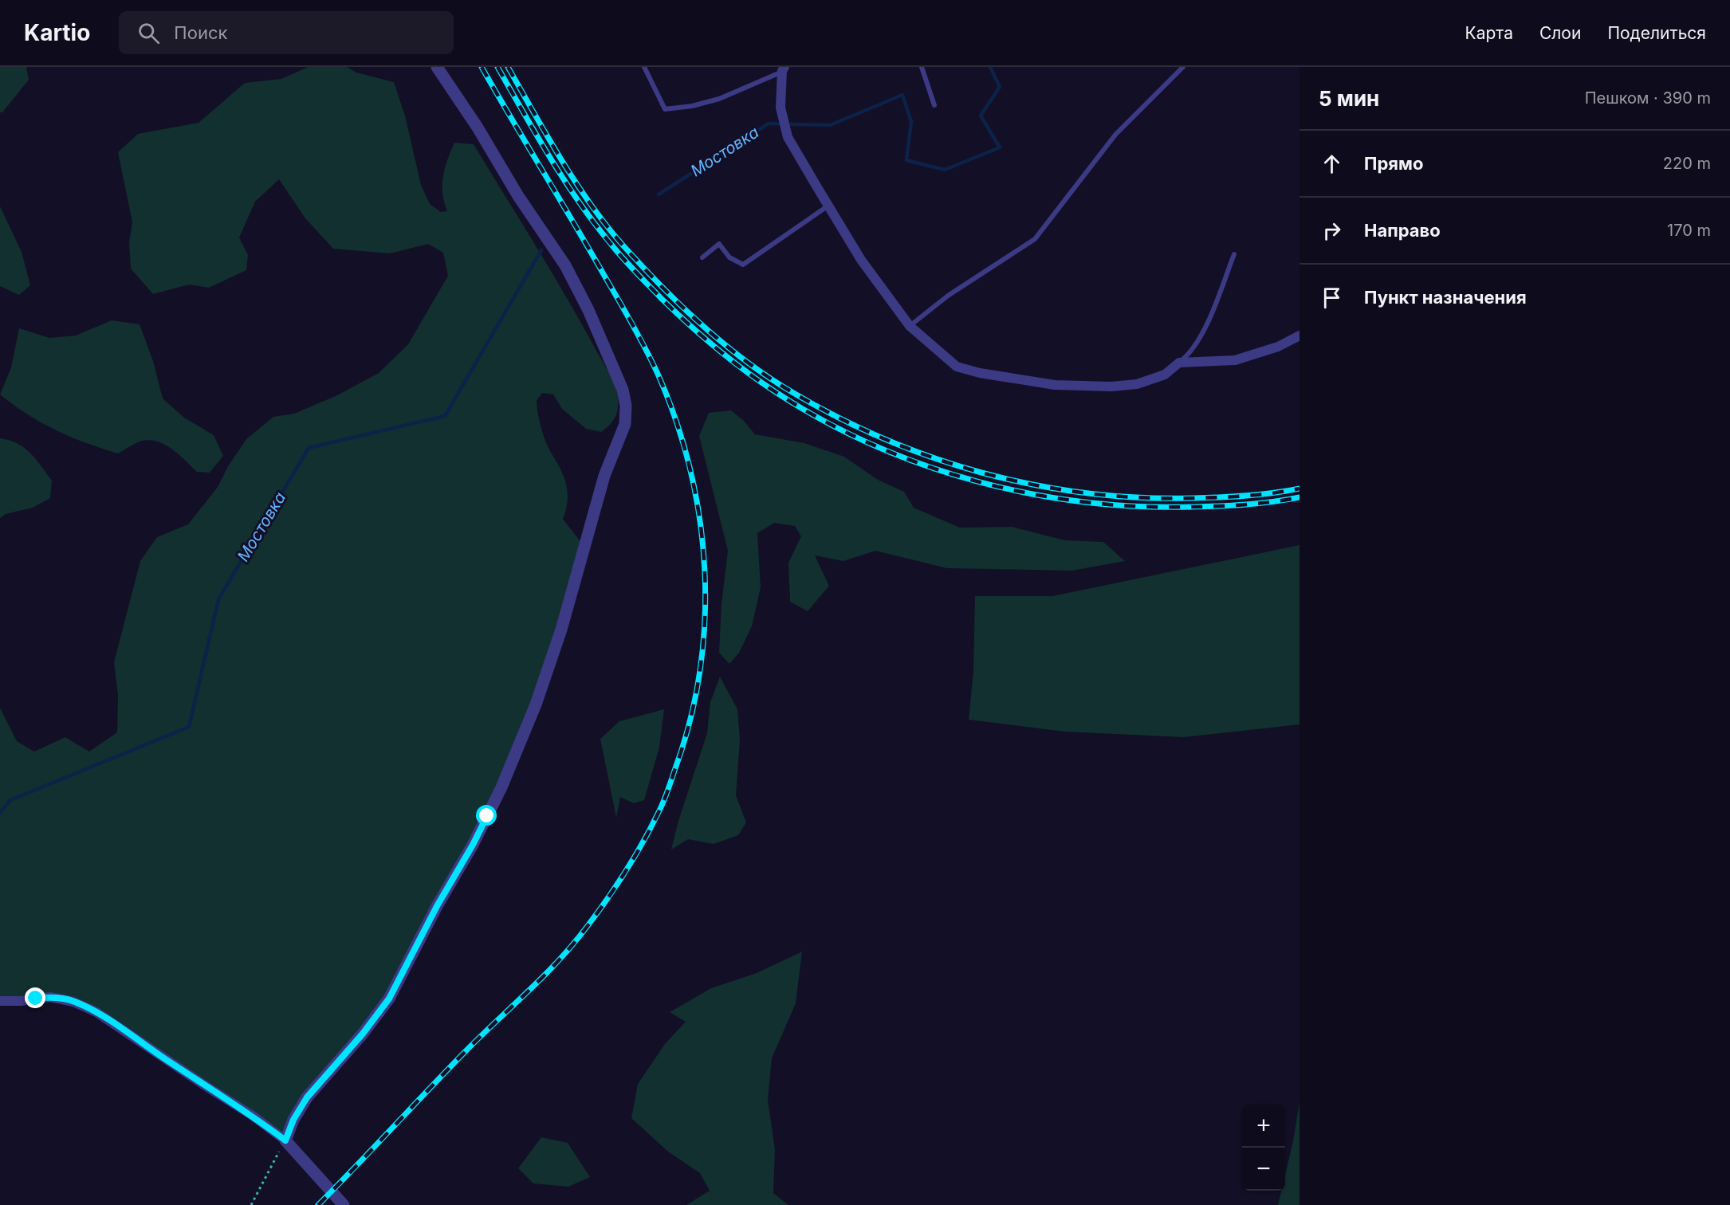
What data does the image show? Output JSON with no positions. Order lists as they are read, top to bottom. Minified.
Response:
{"water":["Мостовка"],"page":{"header":"Kartio","search":"Поиск","nav":["Карта","Слои","Поделиться"],"heading":["5 мин","Пешком · 390 m"],"list":[["Прямо","220 m"],["Направо","170 m"],"Пункт назначения"],"map_buttons":["+","−"]}}
